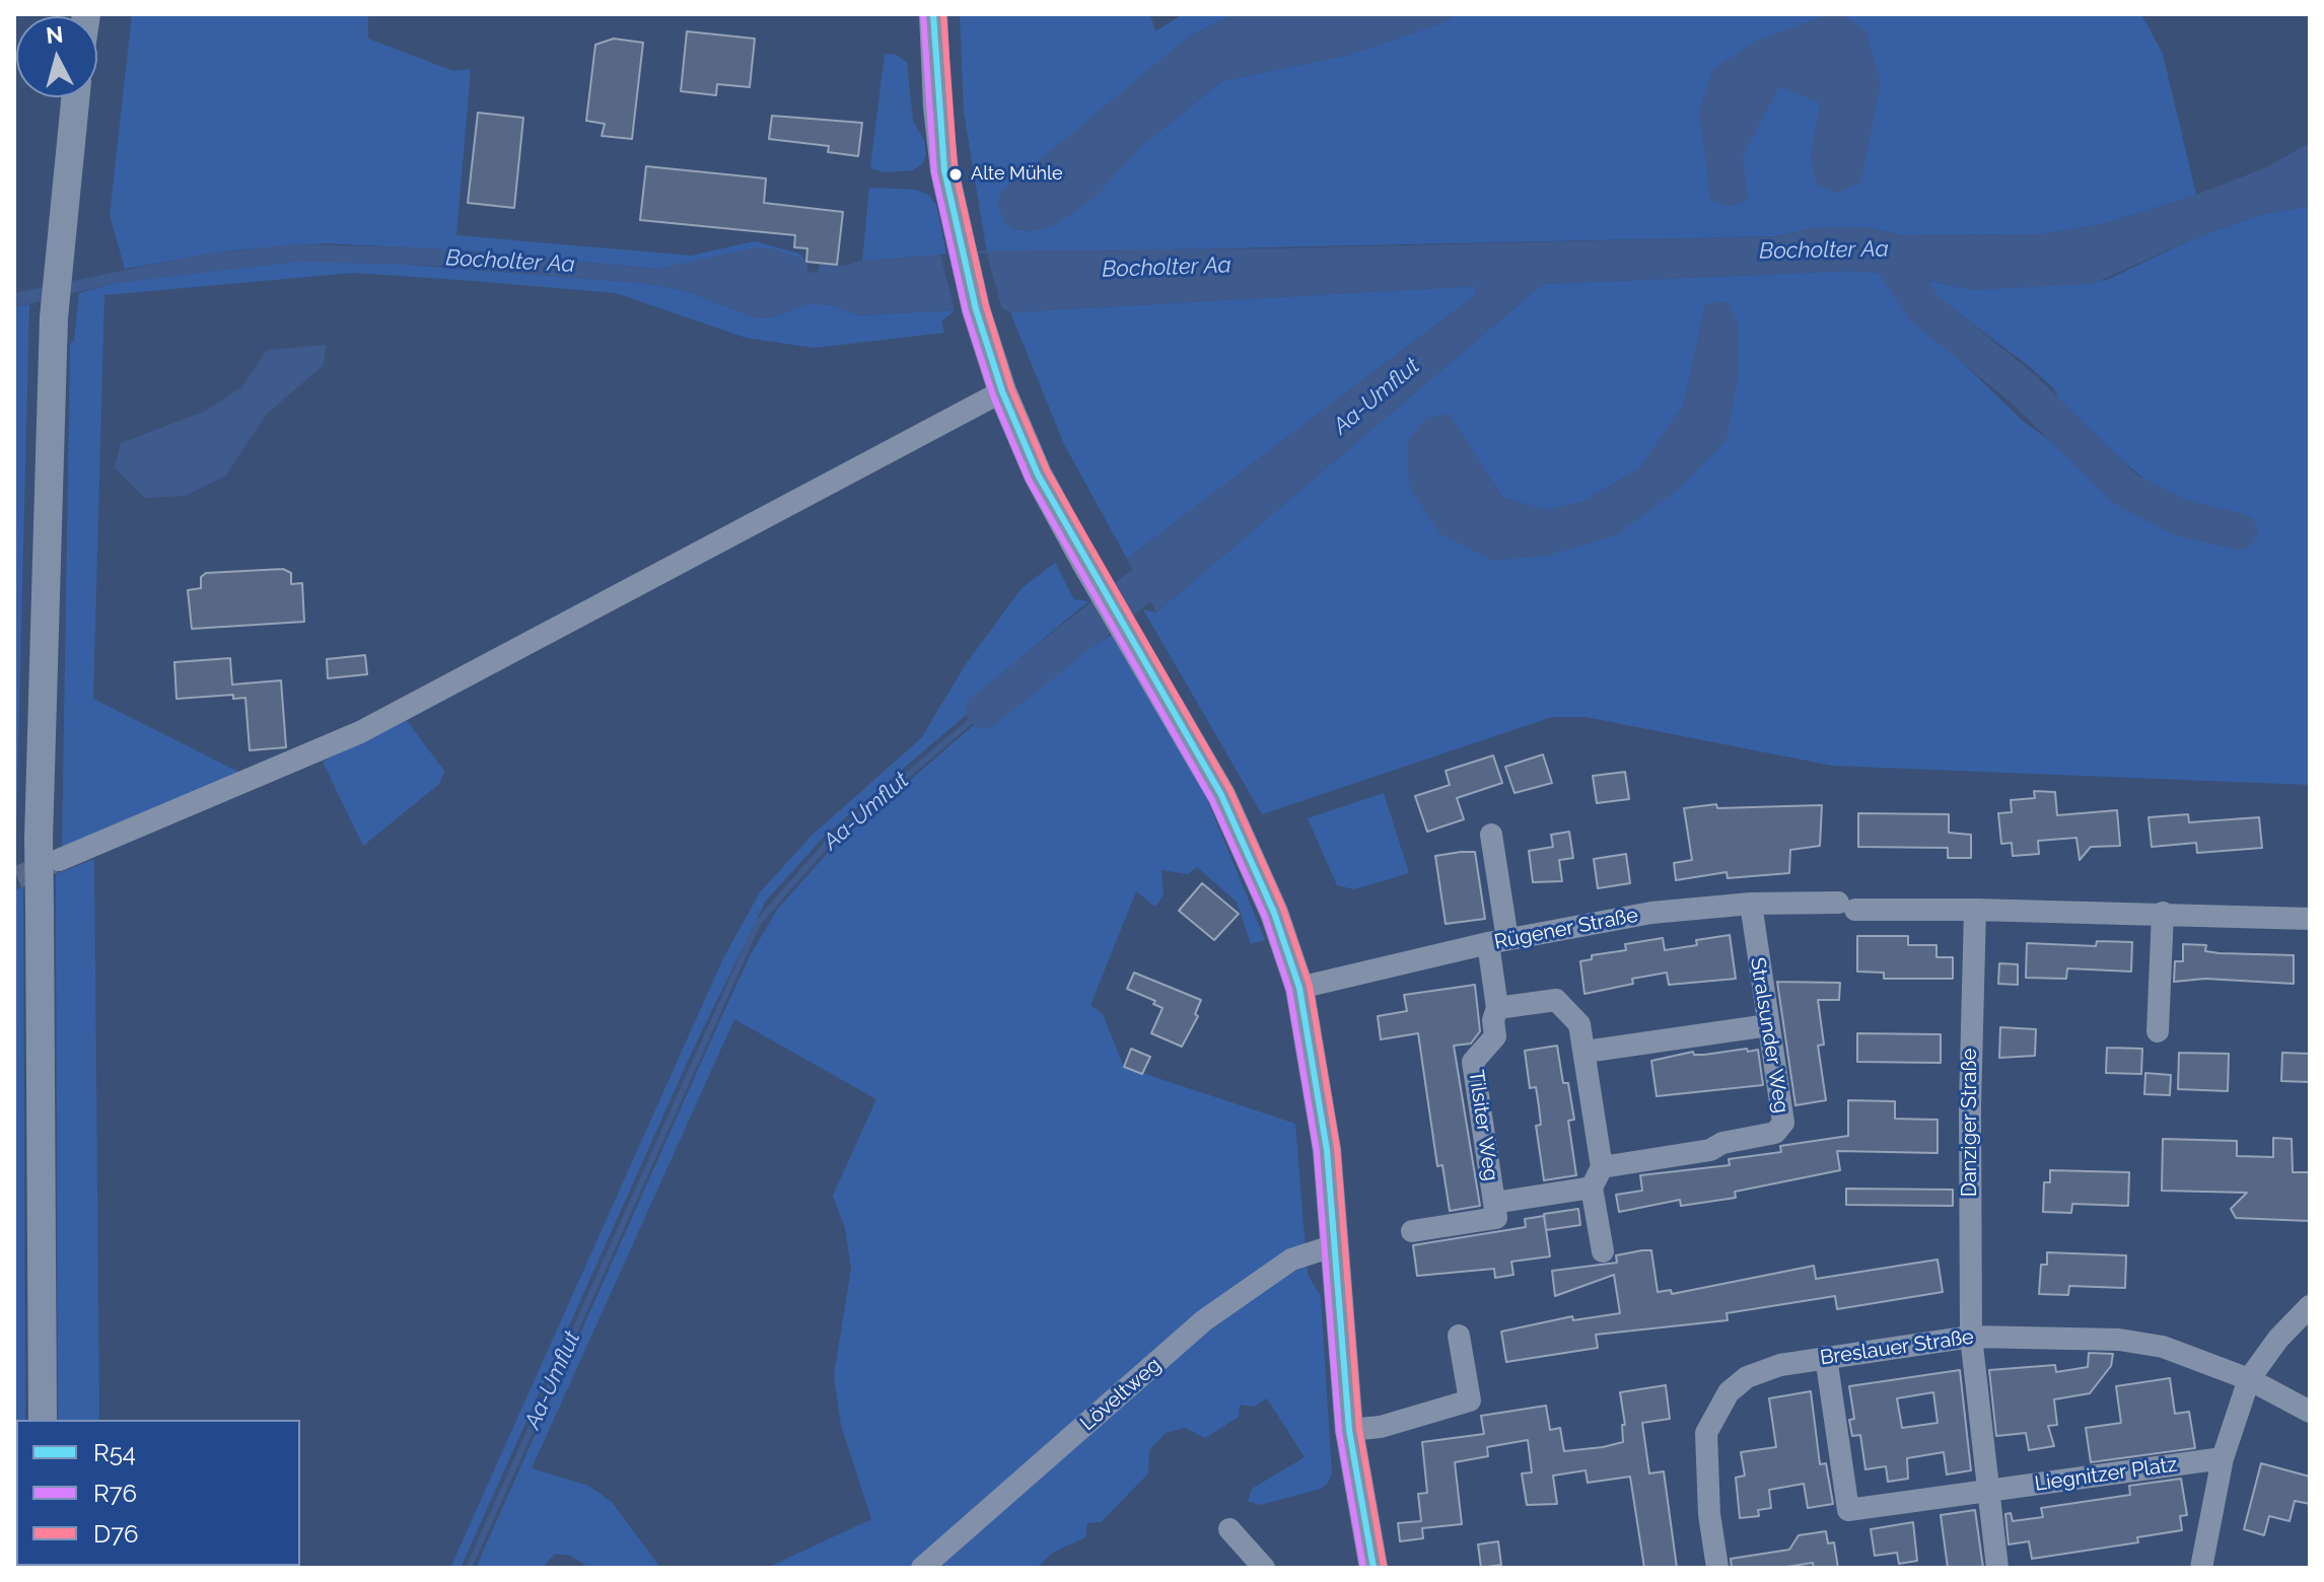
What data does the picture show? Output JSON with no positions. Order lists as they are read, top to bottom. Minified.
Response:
{"streets":{"street":["Rügener Straße","Stralsunder Weg","Danziger Straße","Tilsiter Weg","Breslauer Straße","Löveltweg","Liegnitzer Platz"]},"crossings":[["Rügener Straße","Stralsunder Weg"],["Rügener Straße","Danziger Straße"],["Stralsunder Weg","Tilsiter Weg"],["Danziger Straße","Breslauer Straße"],["Breslauer Straße","Liegnitzer Platz"]],"water":["Bocholter Aa","Aa-Umflut"],"places":["Alte Mühle"],"lines":["transit line R54","transit line R76","transit line D76"],"legend":["R54","R76","D76"],"north":"top"}
